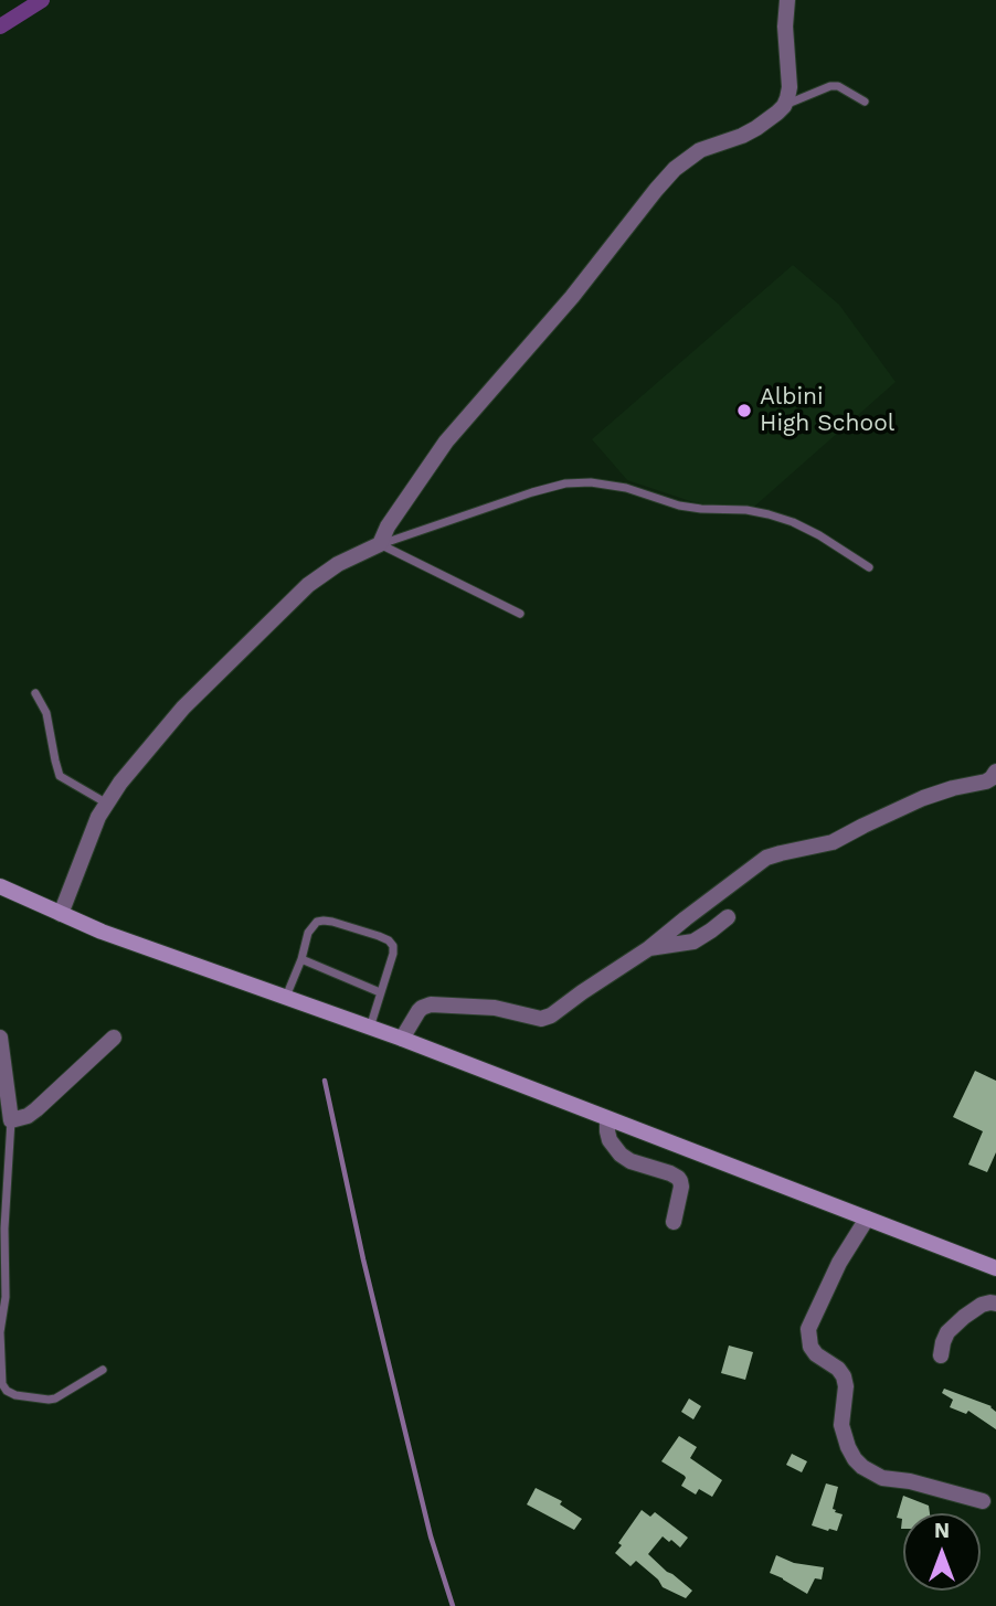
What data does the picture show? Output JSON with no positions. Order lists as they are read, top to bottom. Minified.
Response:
{"places":["Albini High School"],"north":"top"}
